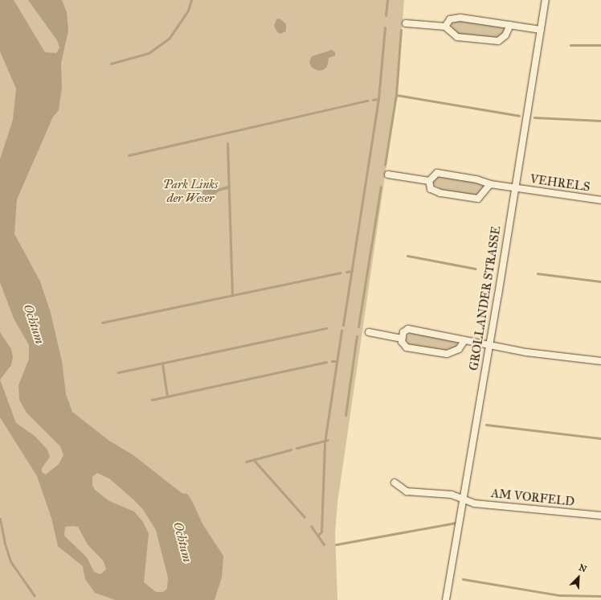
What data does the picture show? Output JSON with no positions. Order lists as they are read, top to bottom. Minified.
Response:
{"streets":{"street":["VEHRELS","GROLLANDER STRASSE","AM VORFELD"]},"crossings":[["VEHRELS","GROLLANDER STRASSE"],["GROLLANDER STRASSE","AM VORFELD"]],"water":["Ochtum"],"parks":["Park Links der Weser"],"north":"top right"}
